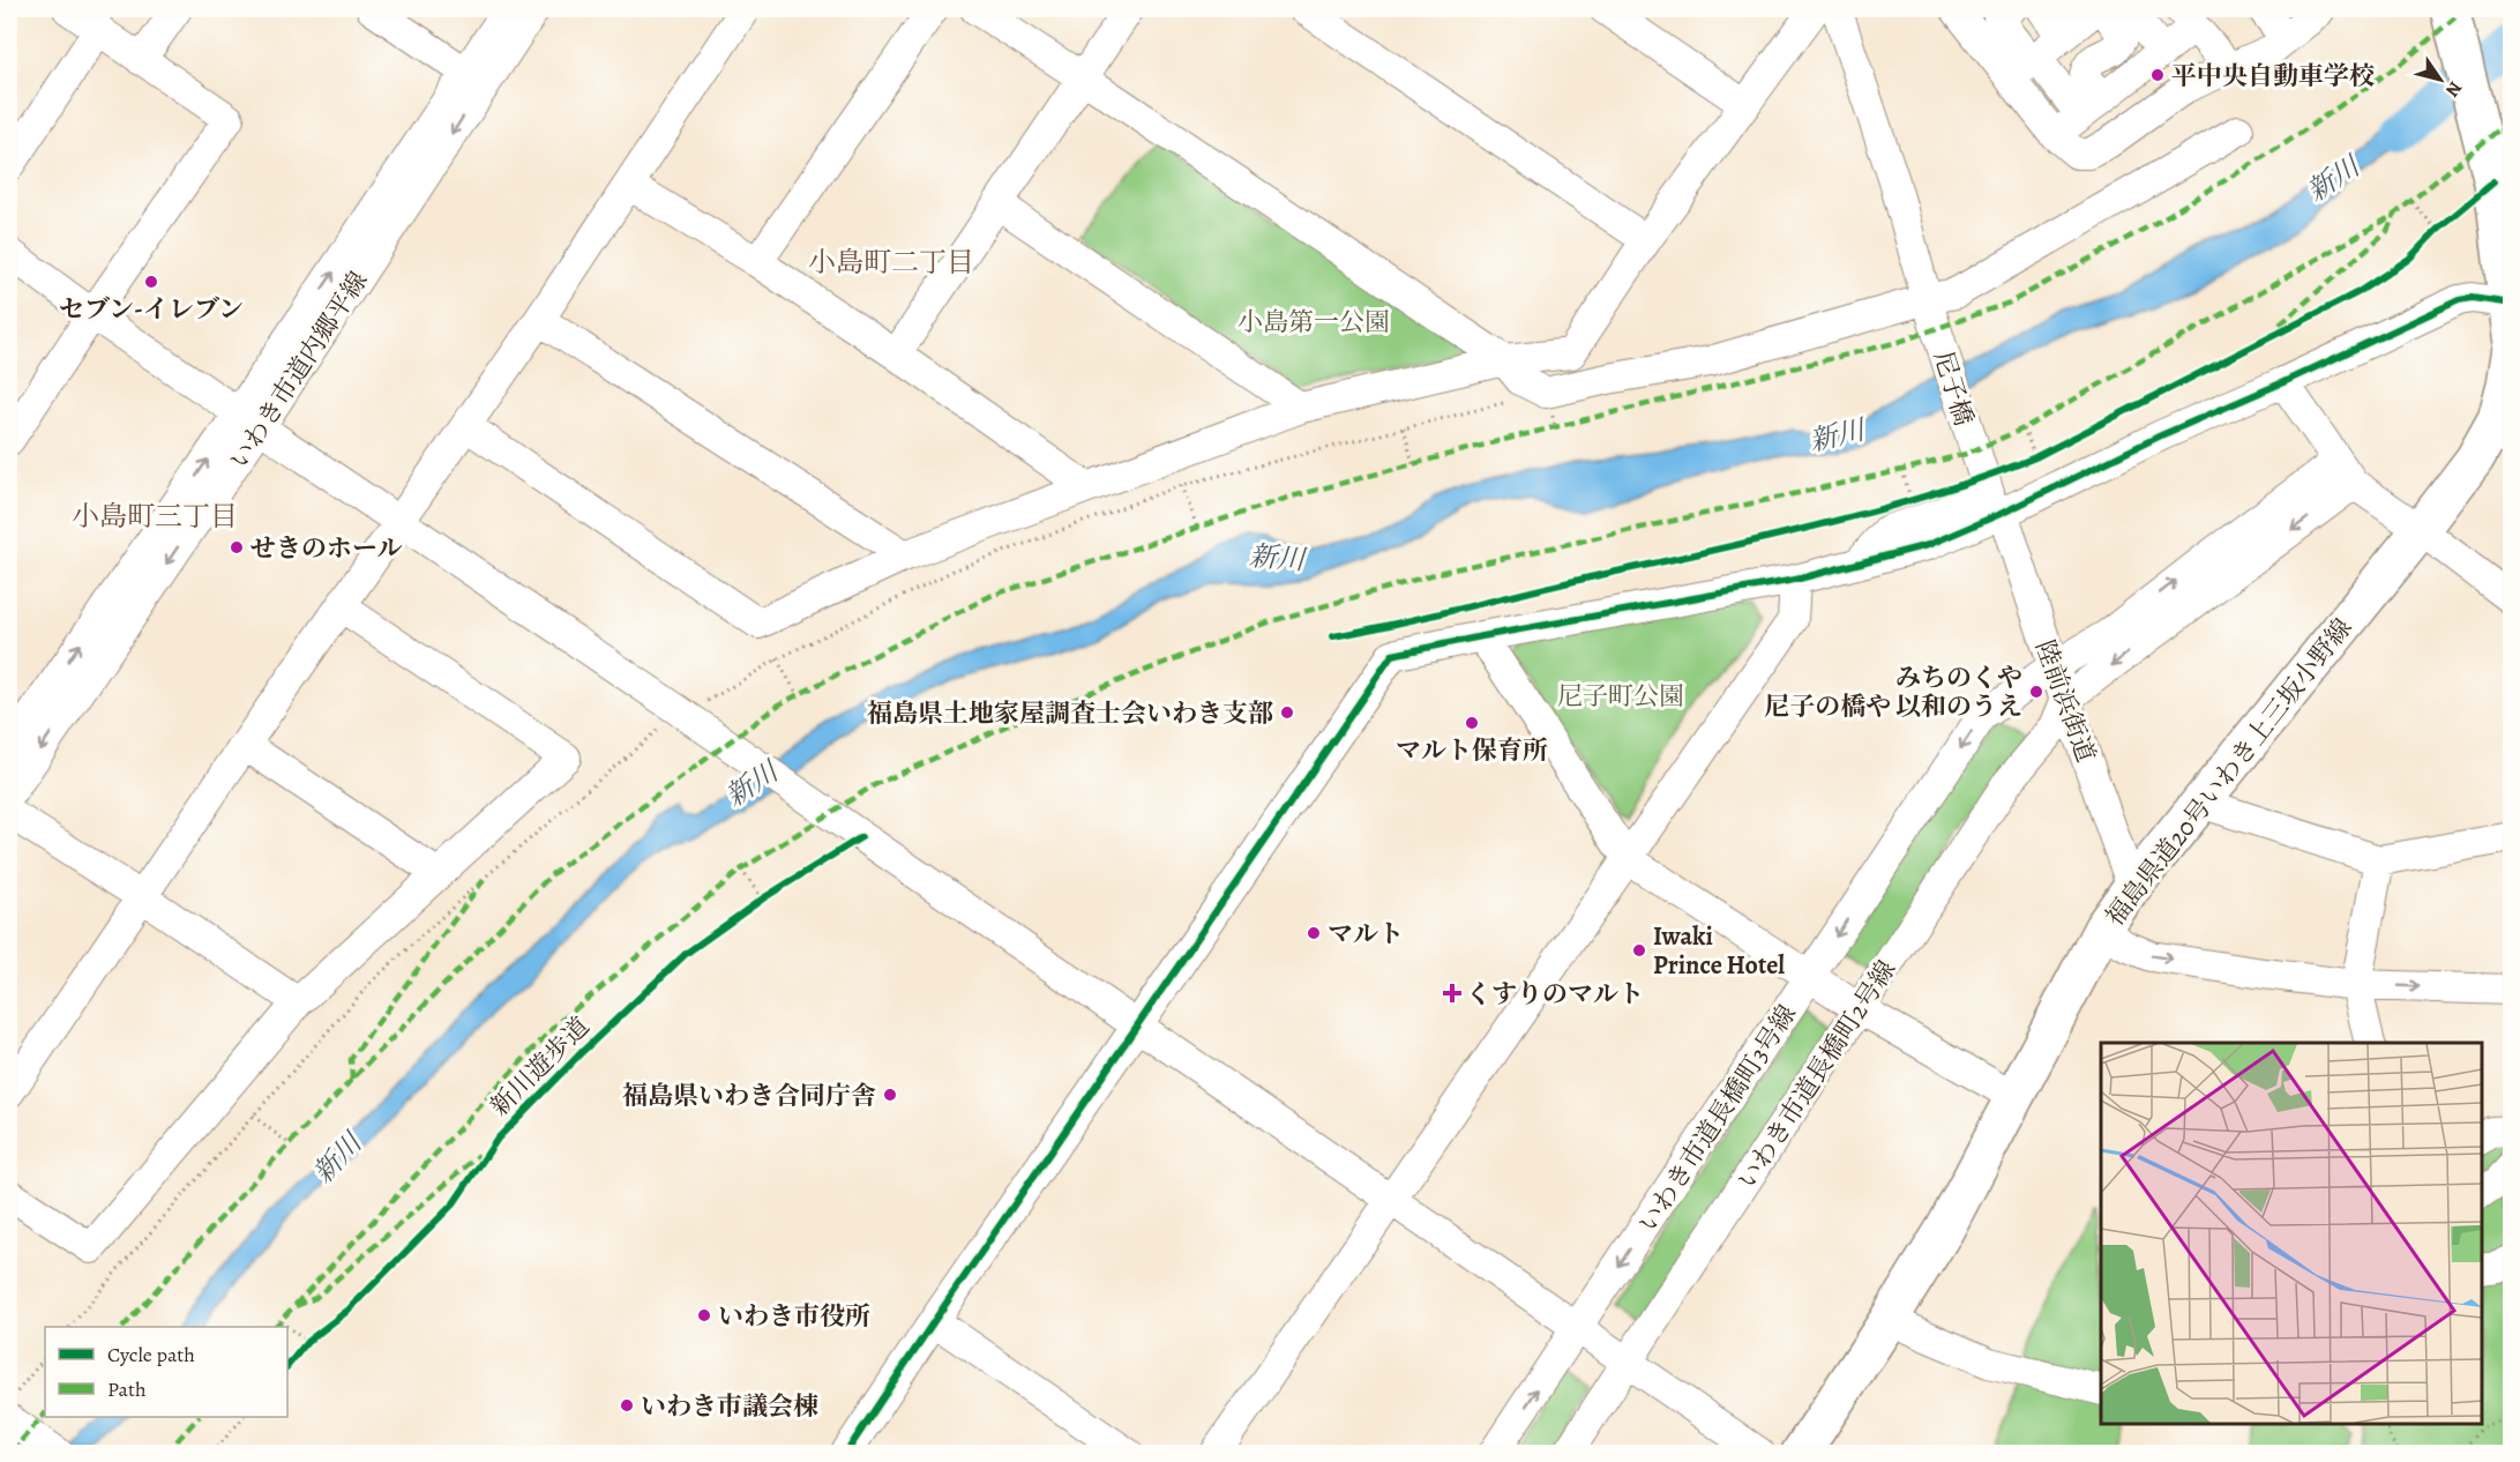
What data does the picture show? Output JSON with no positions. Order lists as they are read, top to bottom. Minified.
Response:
{"streets":{"main road":["福島県道20号いわき上三坂小野線"],"street":["いわき市道内郷平線","尼子橋","陸前浜街道","いわき市道長橋町2号線","いわき市道長橋町3号線"],"cycle path":["新川遊歩道"]},"crossings":[["陸前浜街道","福島県道20号いわき上三坂小野線"],["陸前浜街道","いわき市道長橋町2号線"],["陸前浜街道","いわき市道長橋町3号線"]],"districts":["小島町二丁目","小島町三丁目"],"water":["新川"],"parks":["小島第一公園","尼子町公園"],"places":{"other":["平中央自動車学校","セブン-イレブン","せきのホール","みちのくや 尼子の橋や 以和のうえ","福島県土地家屋調査士会いわき支部","マルト保育所","マルト","Iwaki Prince Hotel","福島県いわき合同庁舎","いわき市役所","いわき市議会棟"],"health":["くすりのマルト"]},"legend":["Cycle path","Path"],"north":"bottom right"}
